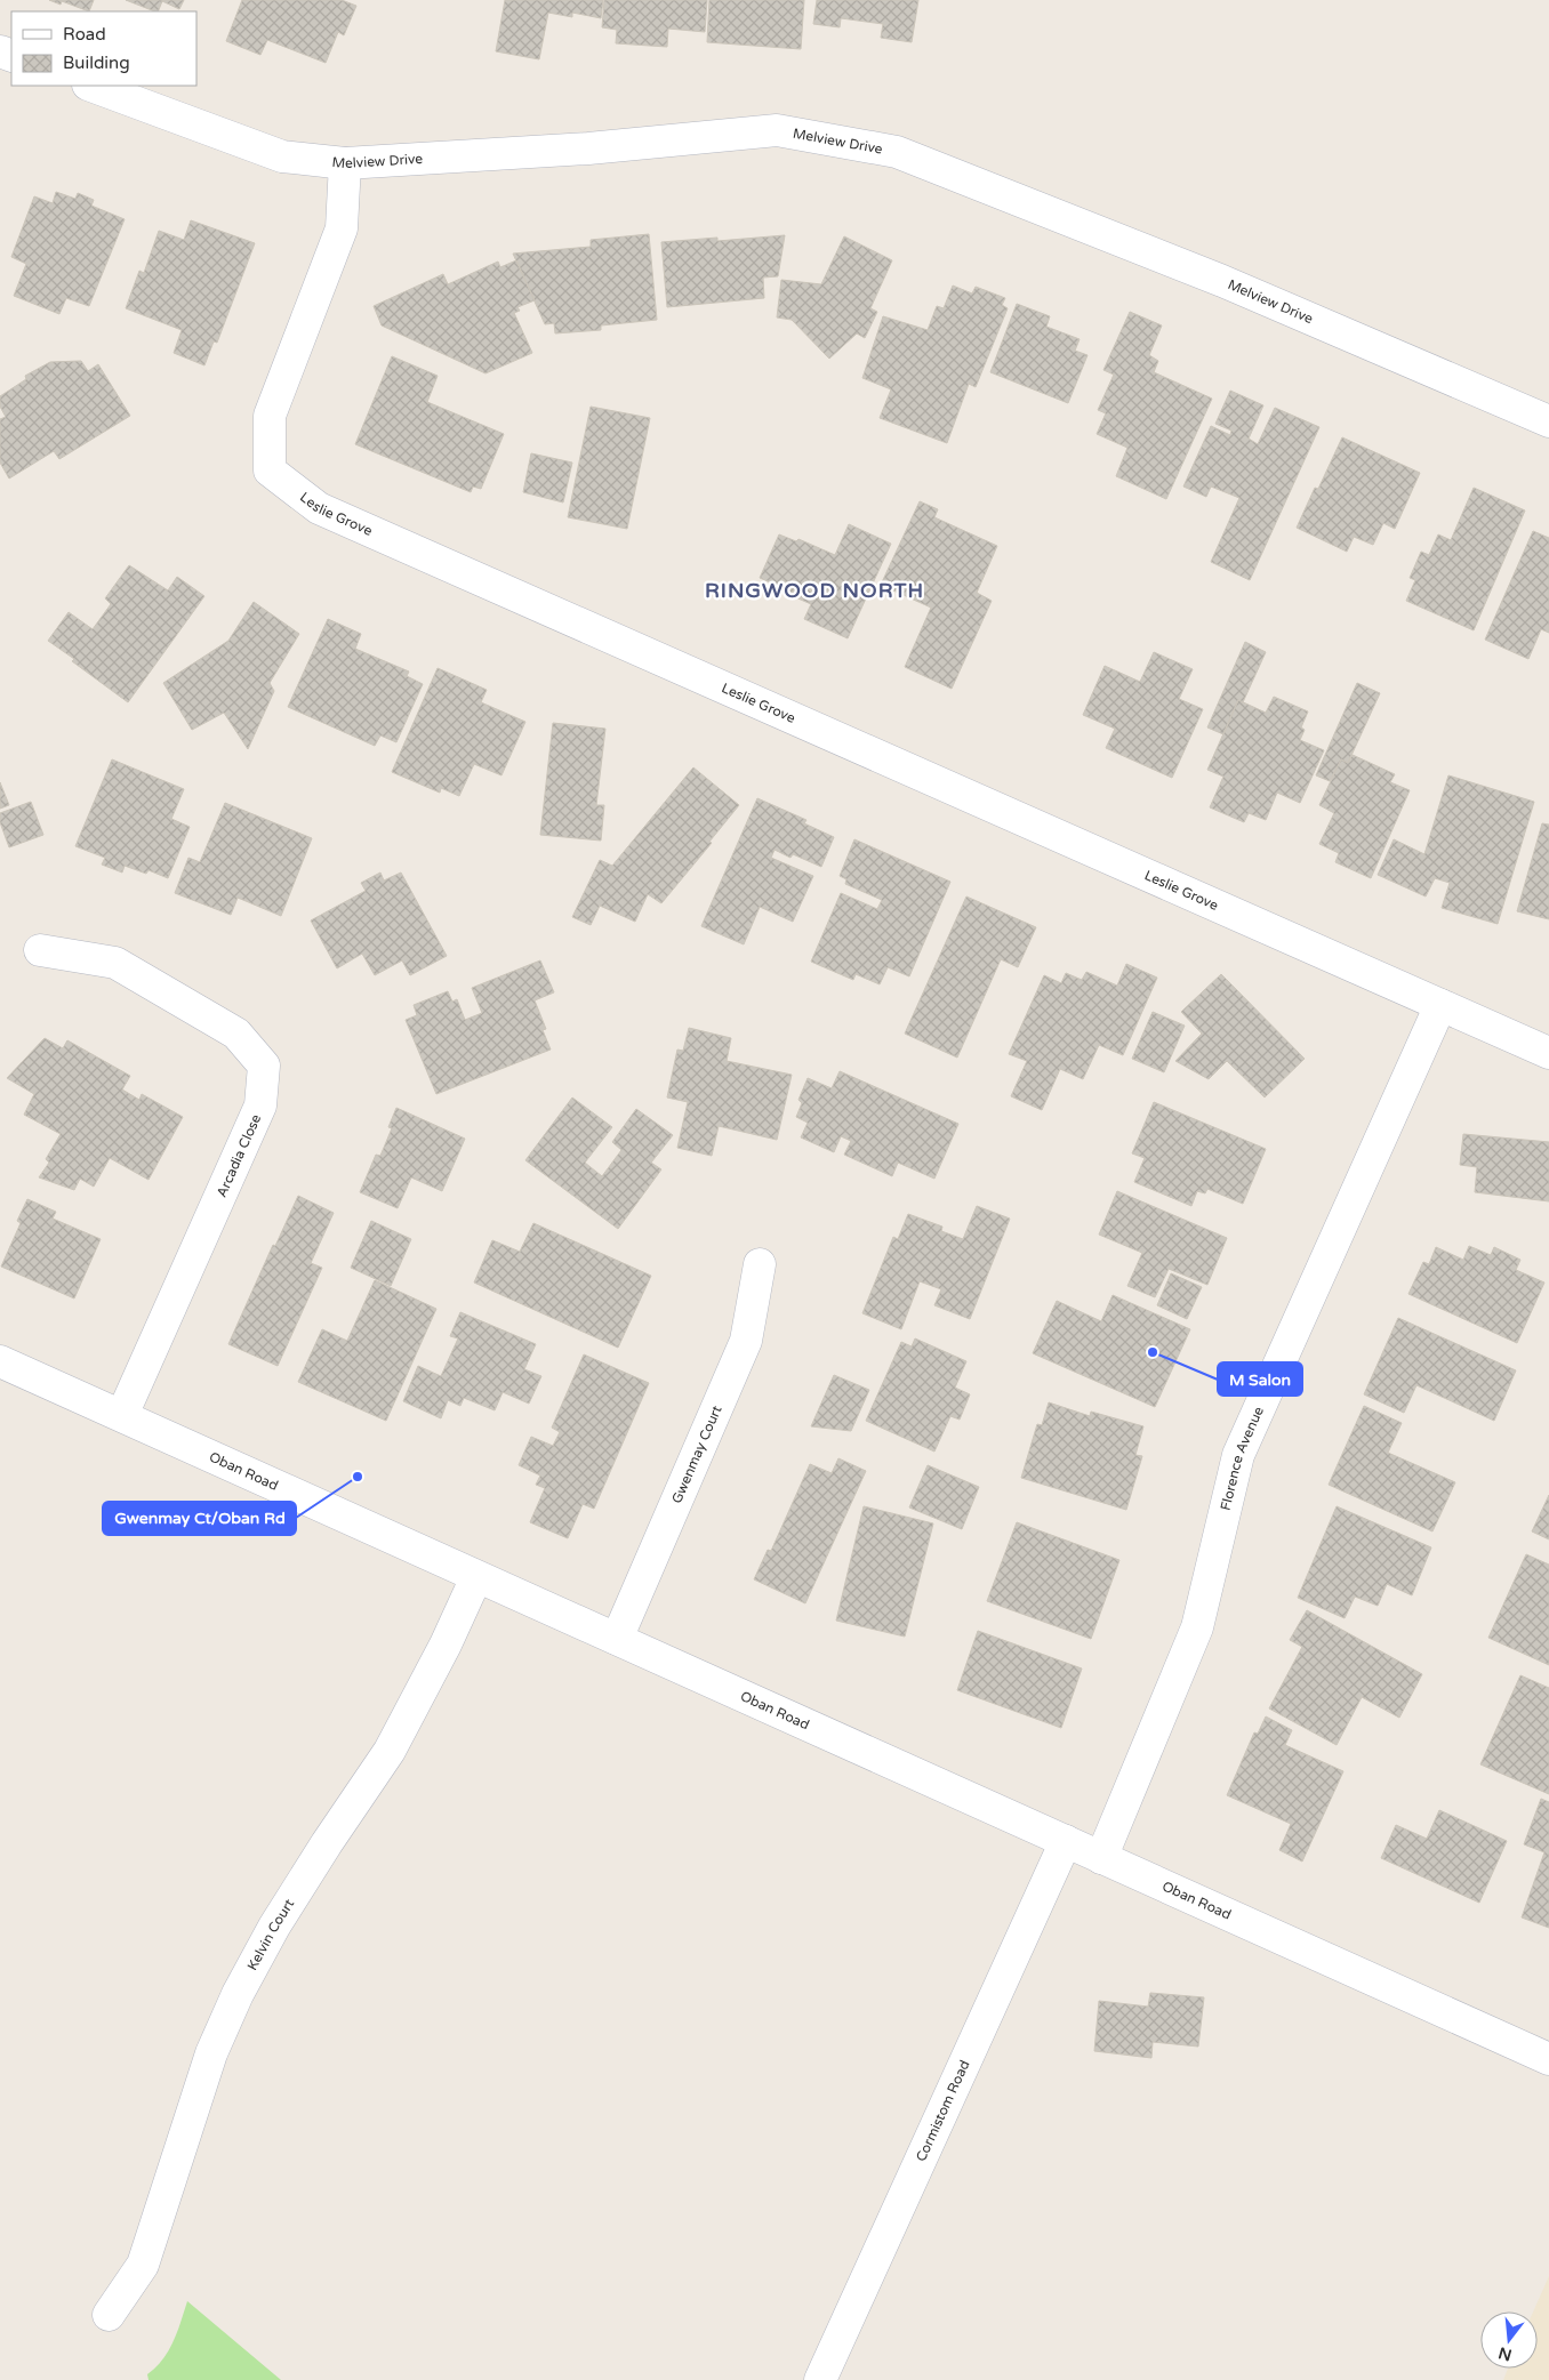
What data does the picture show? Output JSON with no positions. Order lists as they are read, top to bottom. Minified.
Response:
{"streets":{"street":["Melview Drive","Leslie Grove","Arcadia Close","Gwenmay Court","Florence Avenue","Oban Road","Kelvin Court","Cormistom Road"]},"crossings":[["Melview Drive","Leslie Grove"],["Leslie Grove","Florence Avenue"],["Arcadia Close","Oban Road"],["Gwenmay Court","Oban Road"],["Florence Avenue","Oban Road"],["Oban Road","Kelvin Court"],["Oban Road","Cormistom Road"]],"districts":["RINGWOOD NORTH"],"places":["M Salon","Gwenmay Ct/Oban Rd"],"legend":["Road","Building"],"north":"bottom"}
